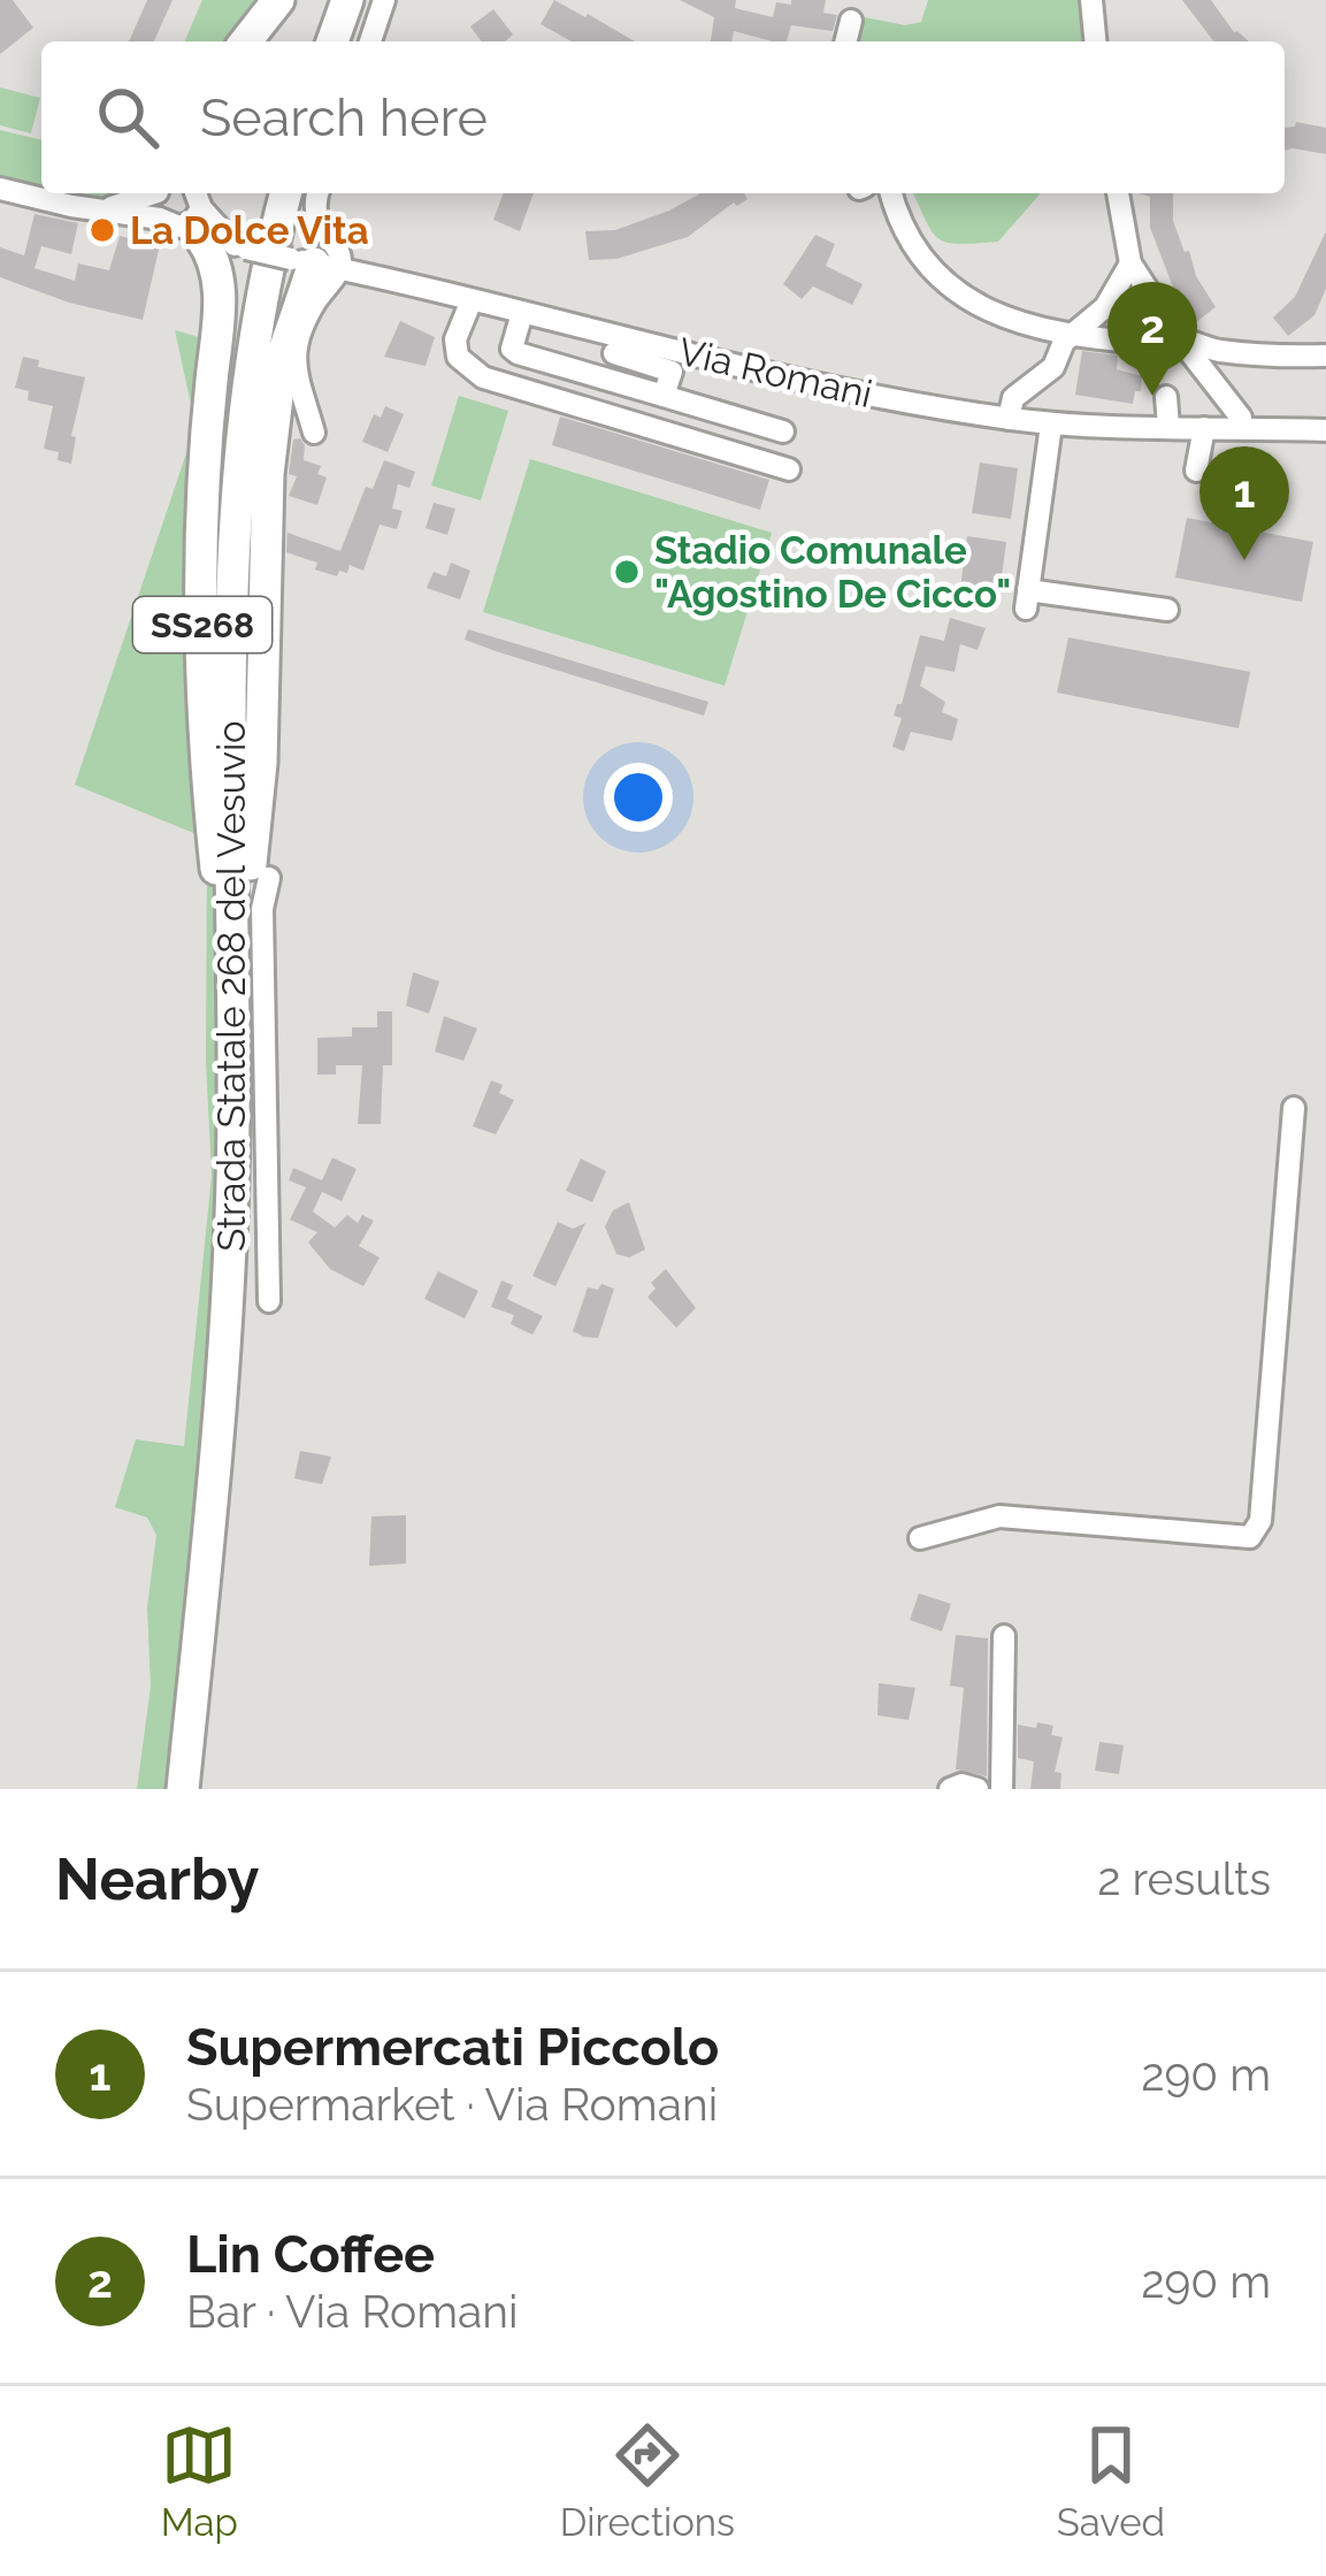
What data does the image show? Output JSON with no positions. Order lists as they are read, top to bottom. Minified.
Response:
{"streets":{"highway":["SS268","Strada Statale 268 del Vesuvio"],"street":["Via Romani"]},"crossings":[["Via Romani","SS268"],["SS268","Strada Statale 268 del Vesuvio"]],"places":["La Dolce Vita","Stadio Comunale \"Agostino De Cicco\""],"page":{"search":"Search here","pins":["2","1"],"heading":["Nearby","2 results"],"list":[{"mark":"1","name":"Supermercati Piccolo","note":"Supermarket · Via Romani","value":"290 m"},{"mark":"2","name":"Lin Coffee","note":"Bar · Via Romani","value":"290 m"}],"nav":["Map","Directions","Saved"]}}
